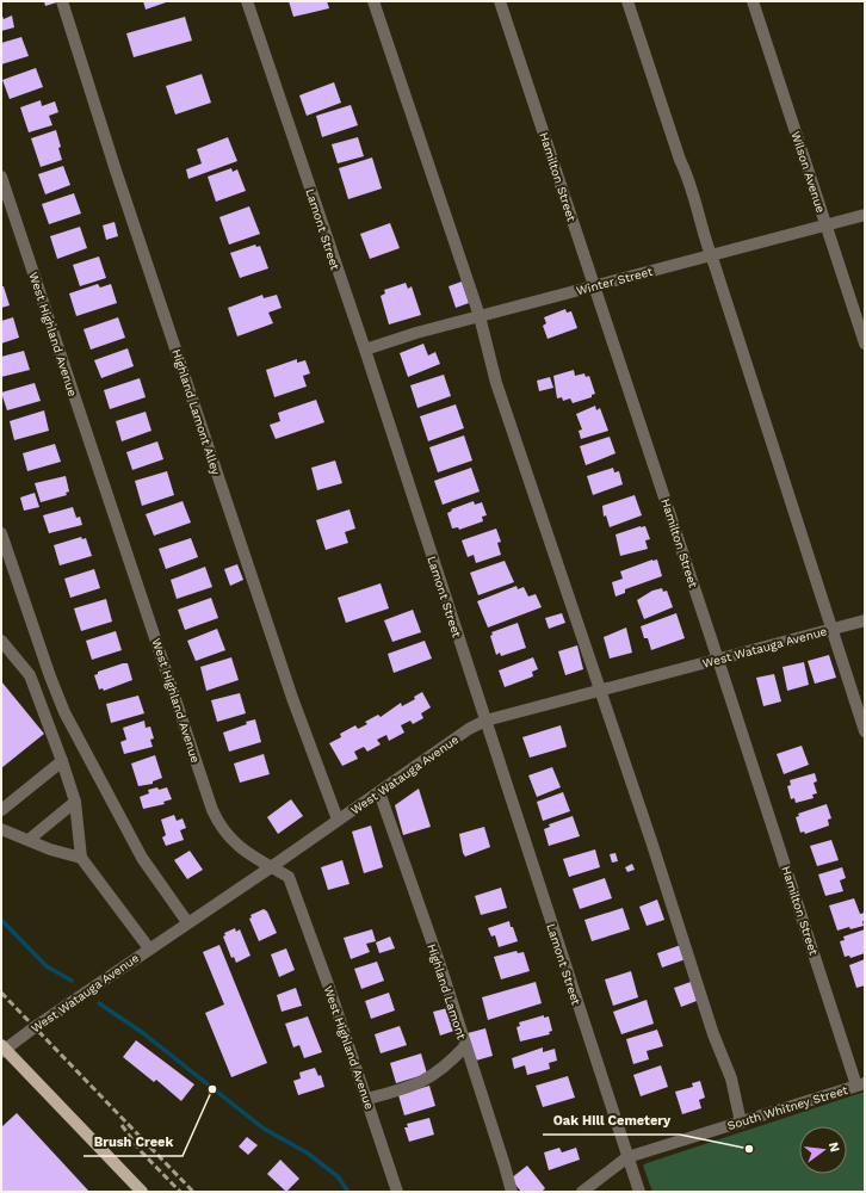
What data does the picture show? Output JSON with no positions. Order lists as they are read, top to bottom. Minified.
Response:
{"streets":{"street":["Wilson Avenue","Hamilton Street","Lamont Street","Winter Street","West Highland Avenue","Highland Lamont Alley","West Watauga Avenue","Highland Lamont","South Whitney Street"]},"crossings":[["Wilson Avenue","Winter Street"],["Hamilton Street","Winter Street"],["Hamilton Street","West Watauga Avenue"],["Hamilton Street","South Whitney Street"],["Lamont Street","Winter Street"],["Lamont Street","West Watauga Avenue"],["Lamont Street","South Whitney Street"],["West Highland Avenue","West Watauga Avenue"],["Highland Lamont Alley","West Watauga Avenue"],["West Watauga Avenue","Highland Lamont"]],"places":["Brush Creek","Oak Hill Cemetery"],"north":"right"}
